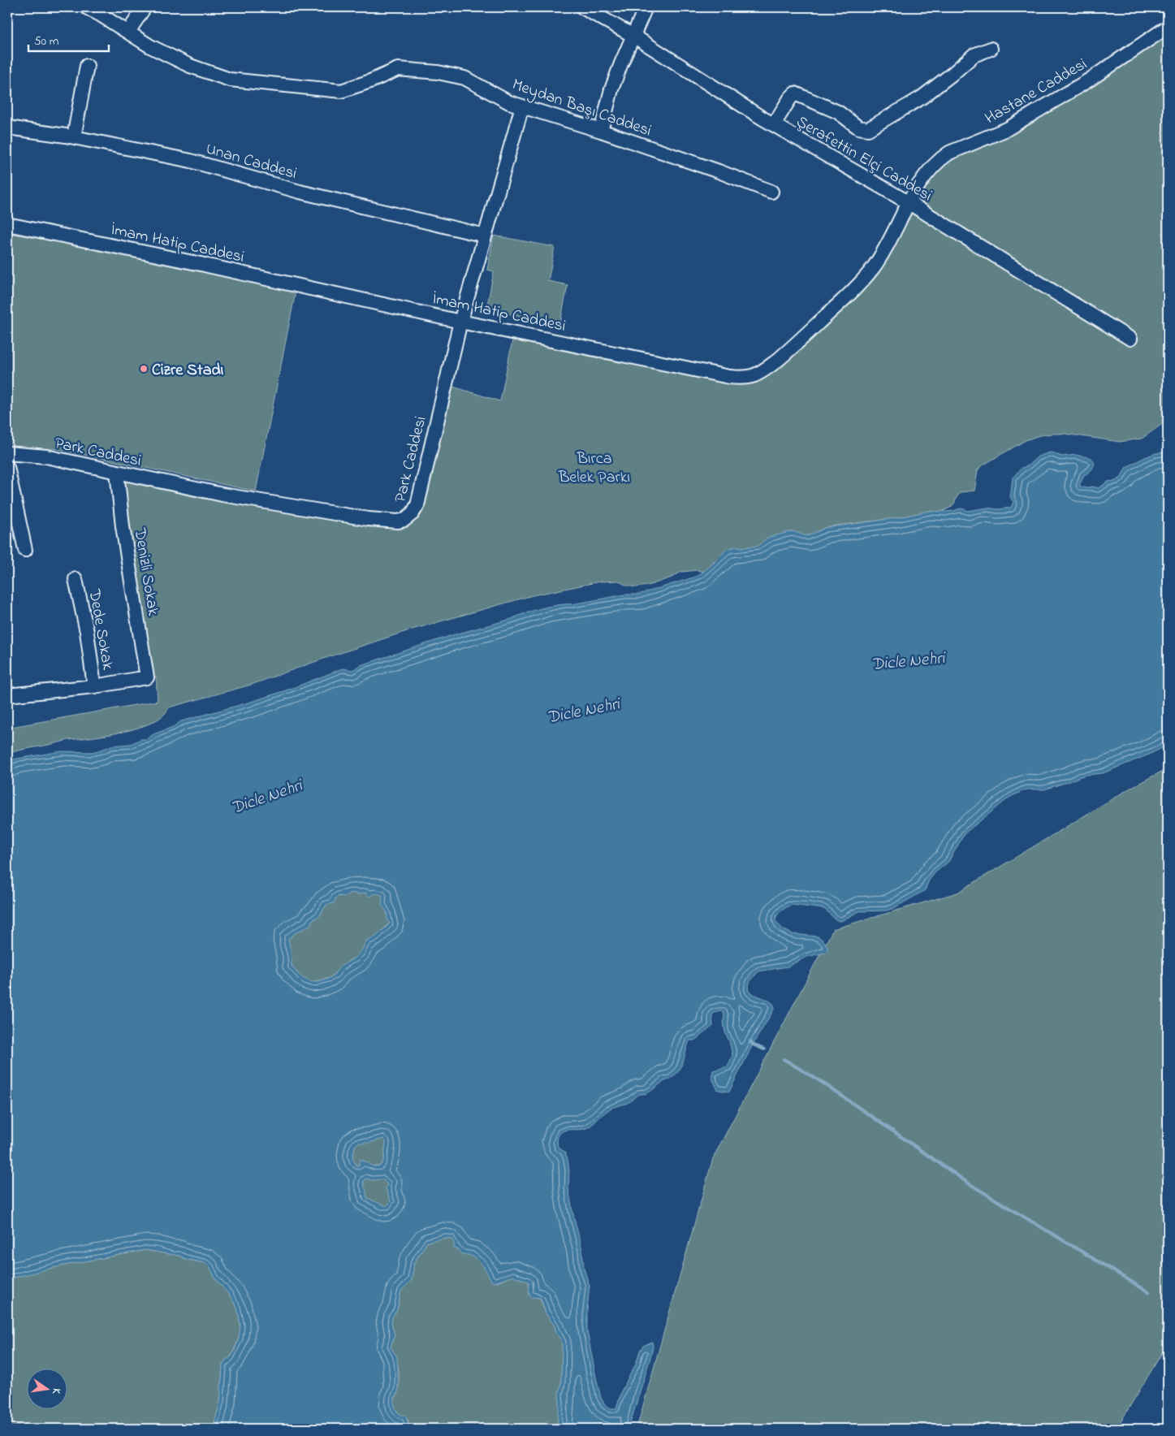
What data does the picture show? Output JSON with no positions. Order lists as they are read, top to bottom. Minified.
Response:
{"streets":{"street":["Hastane Caddesi","Meydan Başı Caddesi","Şerafettin Elçi Caddesi","Unan Caddesi","İmam Hatip Caddesi","Park Caddesi","Denizli Sokak","Dede Sokak"]},"crossings":[["Hastane Caddesi","Şerafettin Elçi Caddesi"],["Hastane Caddesi","İmam Hatip Caddesi"],["Meydan Başı Caddesi","Park Caddesi"],["Şerafettin Elçi Caddesi","İmam Hatip Caddesi"],["Unan Caddesi","Park Caddesi"],["İmam Hatip Caddesi","Park Caddesi"],["Park Caddesi","Denizli Sokak"],["Denizli Sokak","Dede Sokak"]],"water":["Dicle Nehri"],"parks":["Bırca Belek Parkı"],"places":["Cizre Stadı"],"scale_bar":"50 m","north":"right"}
